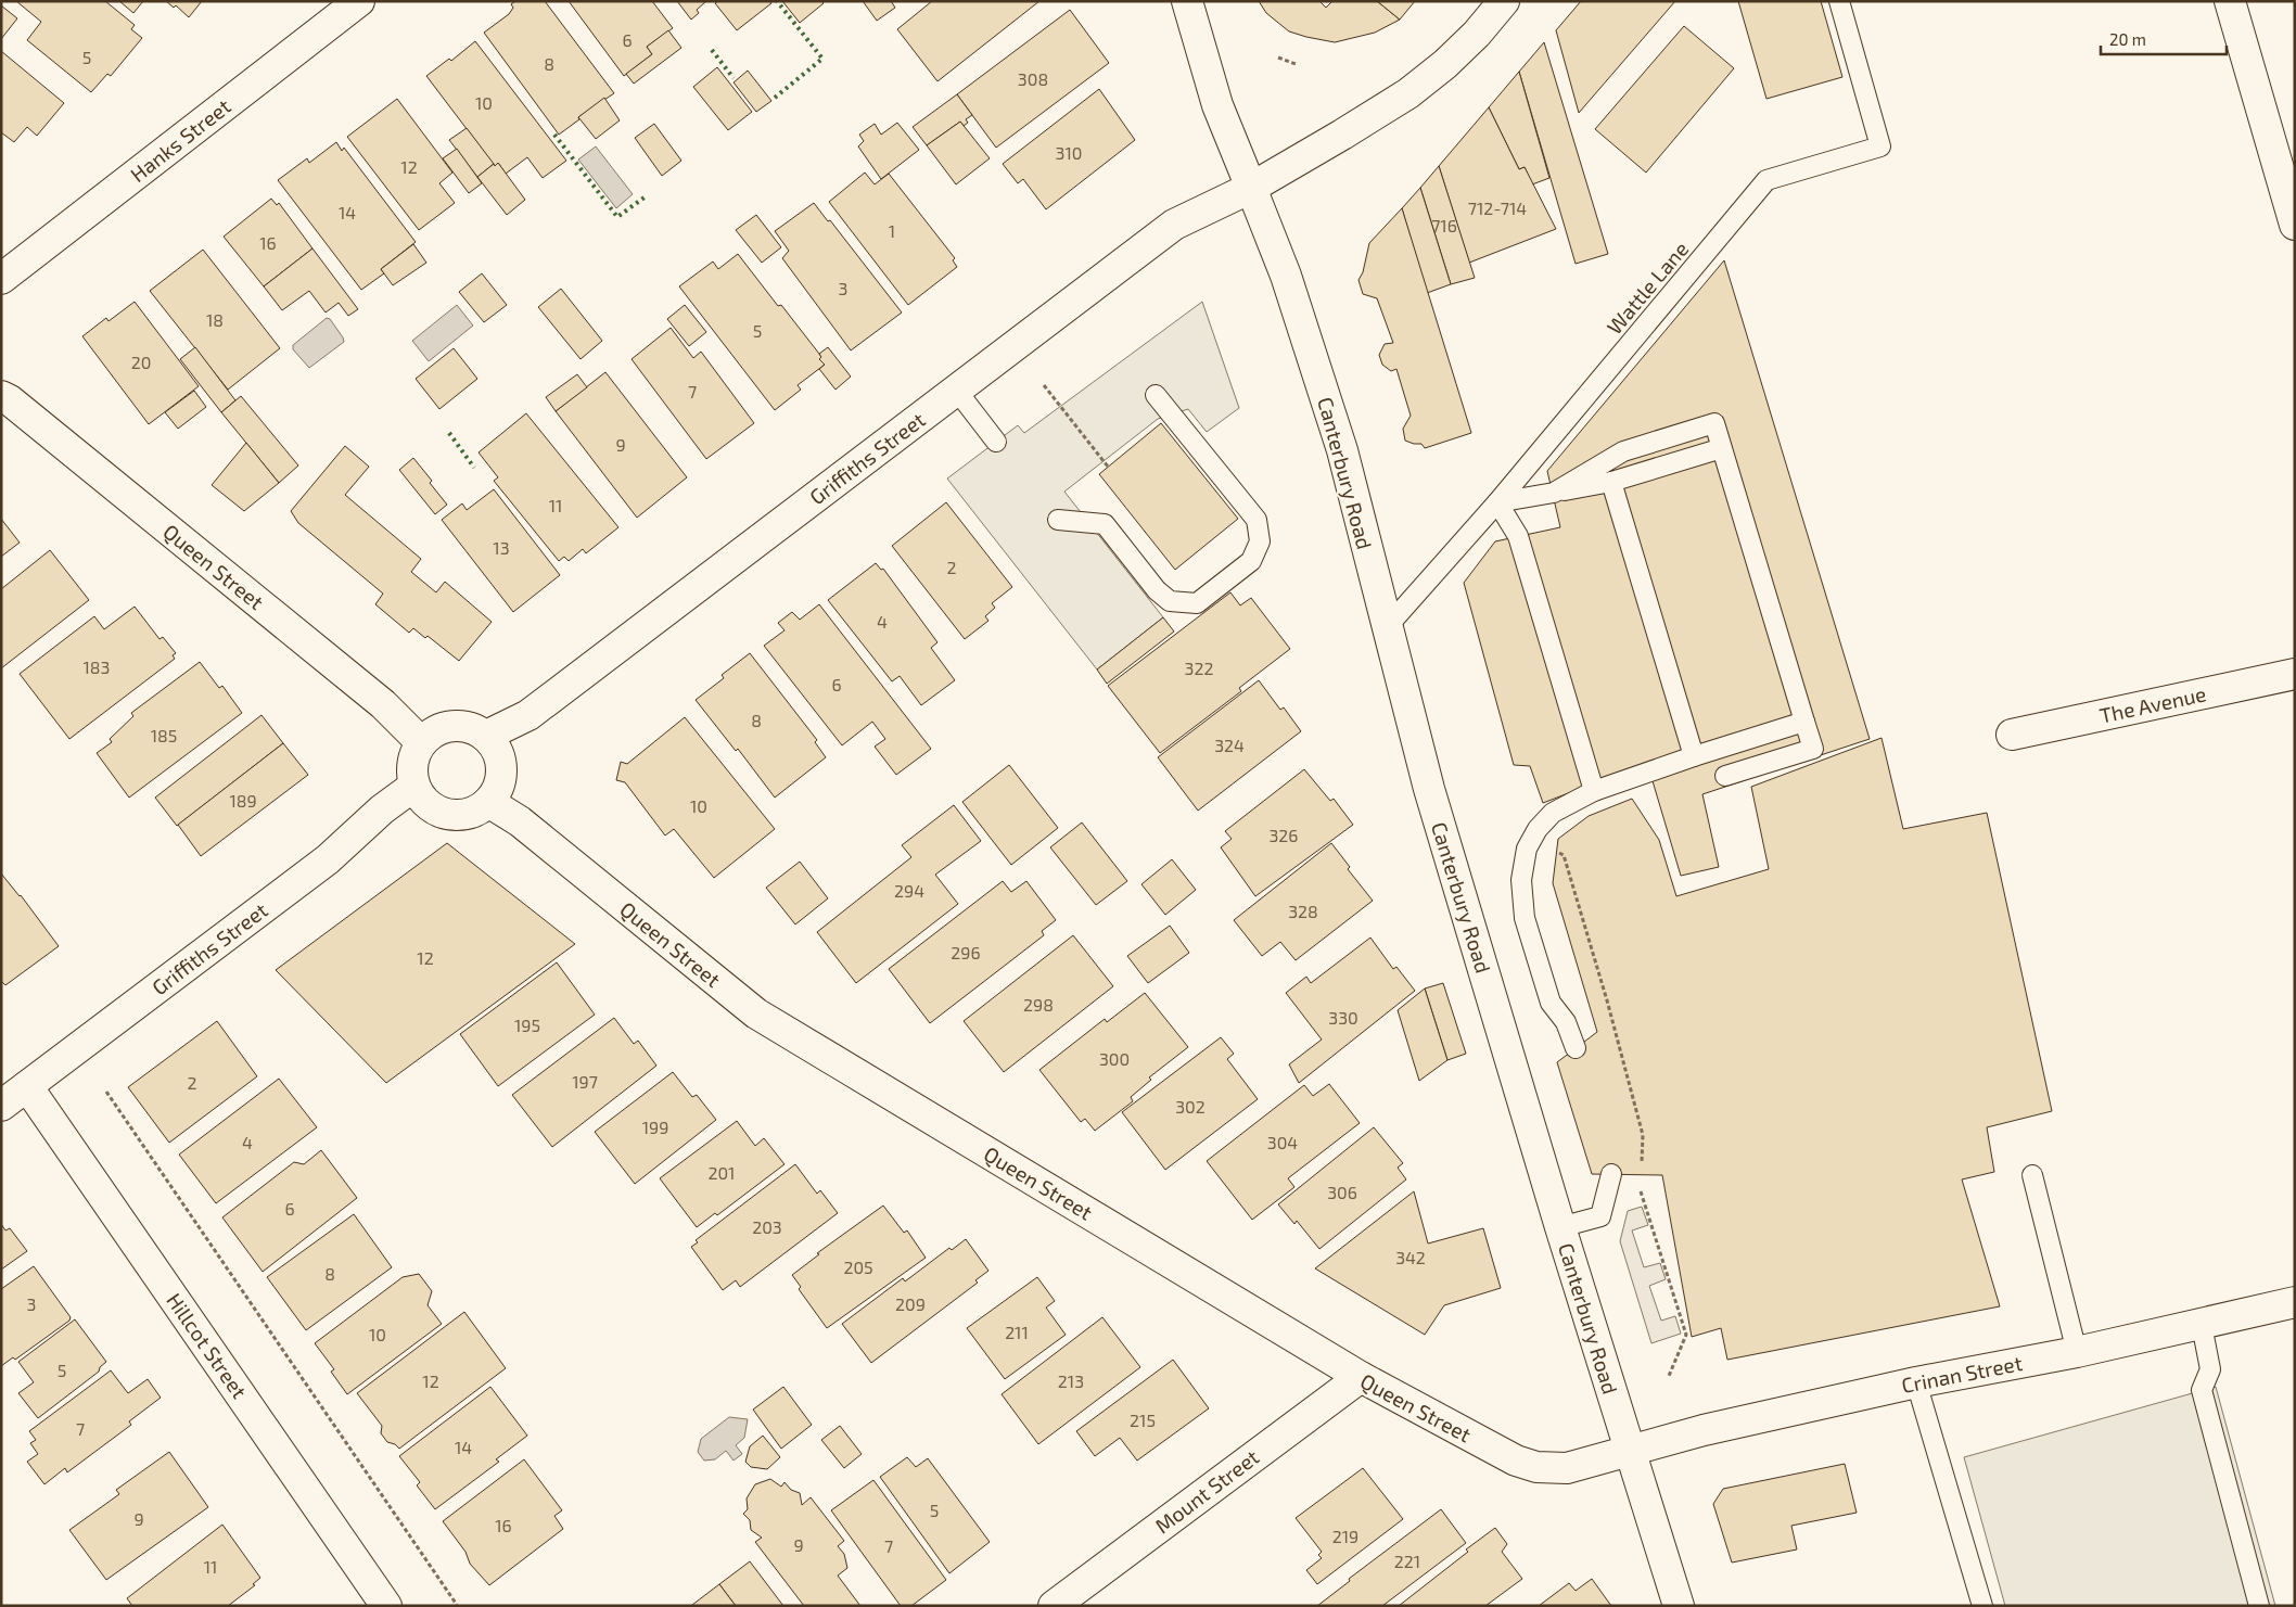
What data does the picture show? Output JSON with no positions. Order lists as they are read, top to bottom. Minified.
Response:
{"streets":{"main road":["Hanks Street","Griffiths Street","Canterbury Road","Queen Street","The Avenue","Hillcot Street","Crinan Street","Mount Street"],"lane":["Wattle Lane"]},"crossings":[["Wattle Lane","Canterbury Road"],["Griffiths Street","Canterbury Road"],["Griffiths Street","Queen Street"],["Griffiths Street","Hillcot Street"],["Canterbury Road","Queen Street"],["Canterbury Road","Crinan Street"],["Queen Street","Crinan Street"],["Queen Street","Mount Street"]],"house_numbers":["6","5","8","308","10","310","12","712-714","14","716","1","16","3","18","5","20","7","9","11","13","2","4","183","322","6","8","185","324","189","10","326","294","328","296","12","298","330","195","300","197","2","302","199","4","304","201","306","6","203","342","205","8","3","209","211","10","5","12","213","215","7","14","5","9","16","219","9","7","221","11"],"scale_bar":"20 m"}
